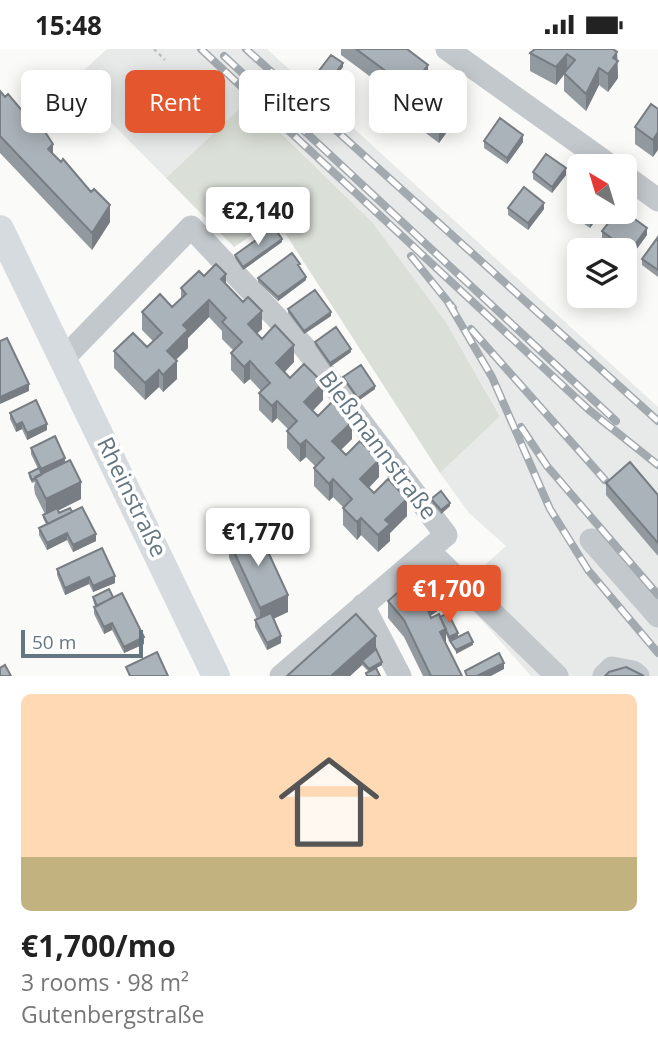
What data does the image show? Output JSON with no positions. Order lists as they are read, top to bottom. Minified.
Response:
{"streets":{"main road":["Rheinstraße"],"street":["Bleßmannstraße"]},"crossings":[["Bleßmannstraße","Rheinstraße"]],"scale_bar":"50 m","north":"top left","page":{"status":"15:48","chip":["Buy","Rent","Filters","New"],"price":["€2,140","€1,770","€1,700"],"scale":"50 m","list":[{"name":"€1,700/mo","note":"3 rooms · 98 m² · Gutenbergstraße"}]}}
